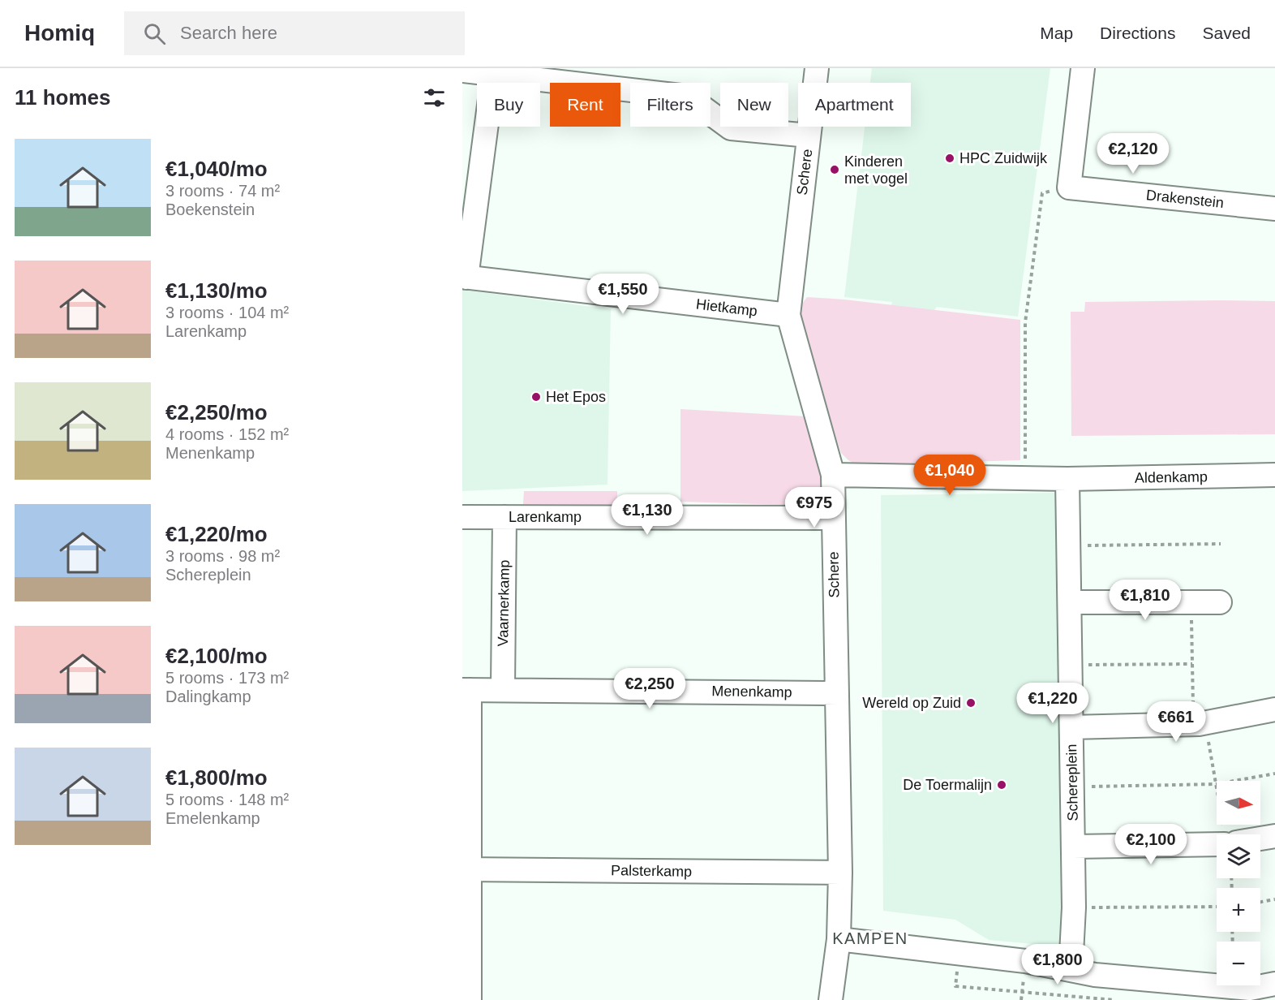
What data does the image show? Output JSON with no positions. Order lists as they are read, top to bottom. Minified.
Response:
{"streets":{"street":["Schere","Drakenstein","Hietkamp","Aldenkamp","Larenkamp","Vaarnerkamp","Menenkamp","Schereplein","Palsterkamp"]},"crossings":[["Schere","Hietkamp"],["Schere","Aldenkamp"],["Schere","Larenkamp"],["Schere","Menenkamp"],["Schere","Palsterkamp"],["Aldenkamp","Schereplein"],["Larenkamp","Vaarnerkamp"],["Vaarnerkamp","Menenkamp"]],"districts":["KAMPEN"],"places":["HPC Zuidwijk","Kinderen met vogel","Het Epos","Wereld op Zuid","De Toermalijn"],"north":"right","page":{"header":"Homiq","search":"Search here","nav":["Map","Directions","Saved"],"heading":"11 homes","chip":["Buy","Rent","Filters","New","Apartment"],"list":[{"name":"€1,040/mo","note":"3 rooms · 74 m² · Boekenstein"},{"name":"€1,130/mo","note":"3 rooms · 104 m² · Larenkamp"},{"name":"€2,250/mo","note":"4 rooms · 152 m² · Menenkamp"},{"name":"€1,220/mo","note":"3 rooms · 98 m² · Schereplein"},{"name":"€2,100/mo","note":"5 rooms · 173 m² · Dalingkamp"},{"name":"€1,800/mo","note":"5 rooms · 148 m² · Emelenkamp"}],"price":["€2,120","€1,550","€1,040","€975","€1,130","€1,810","€2,250","€1,220","€661","€2,100","€1,800"],"map_buttons":["+","−"]}}
